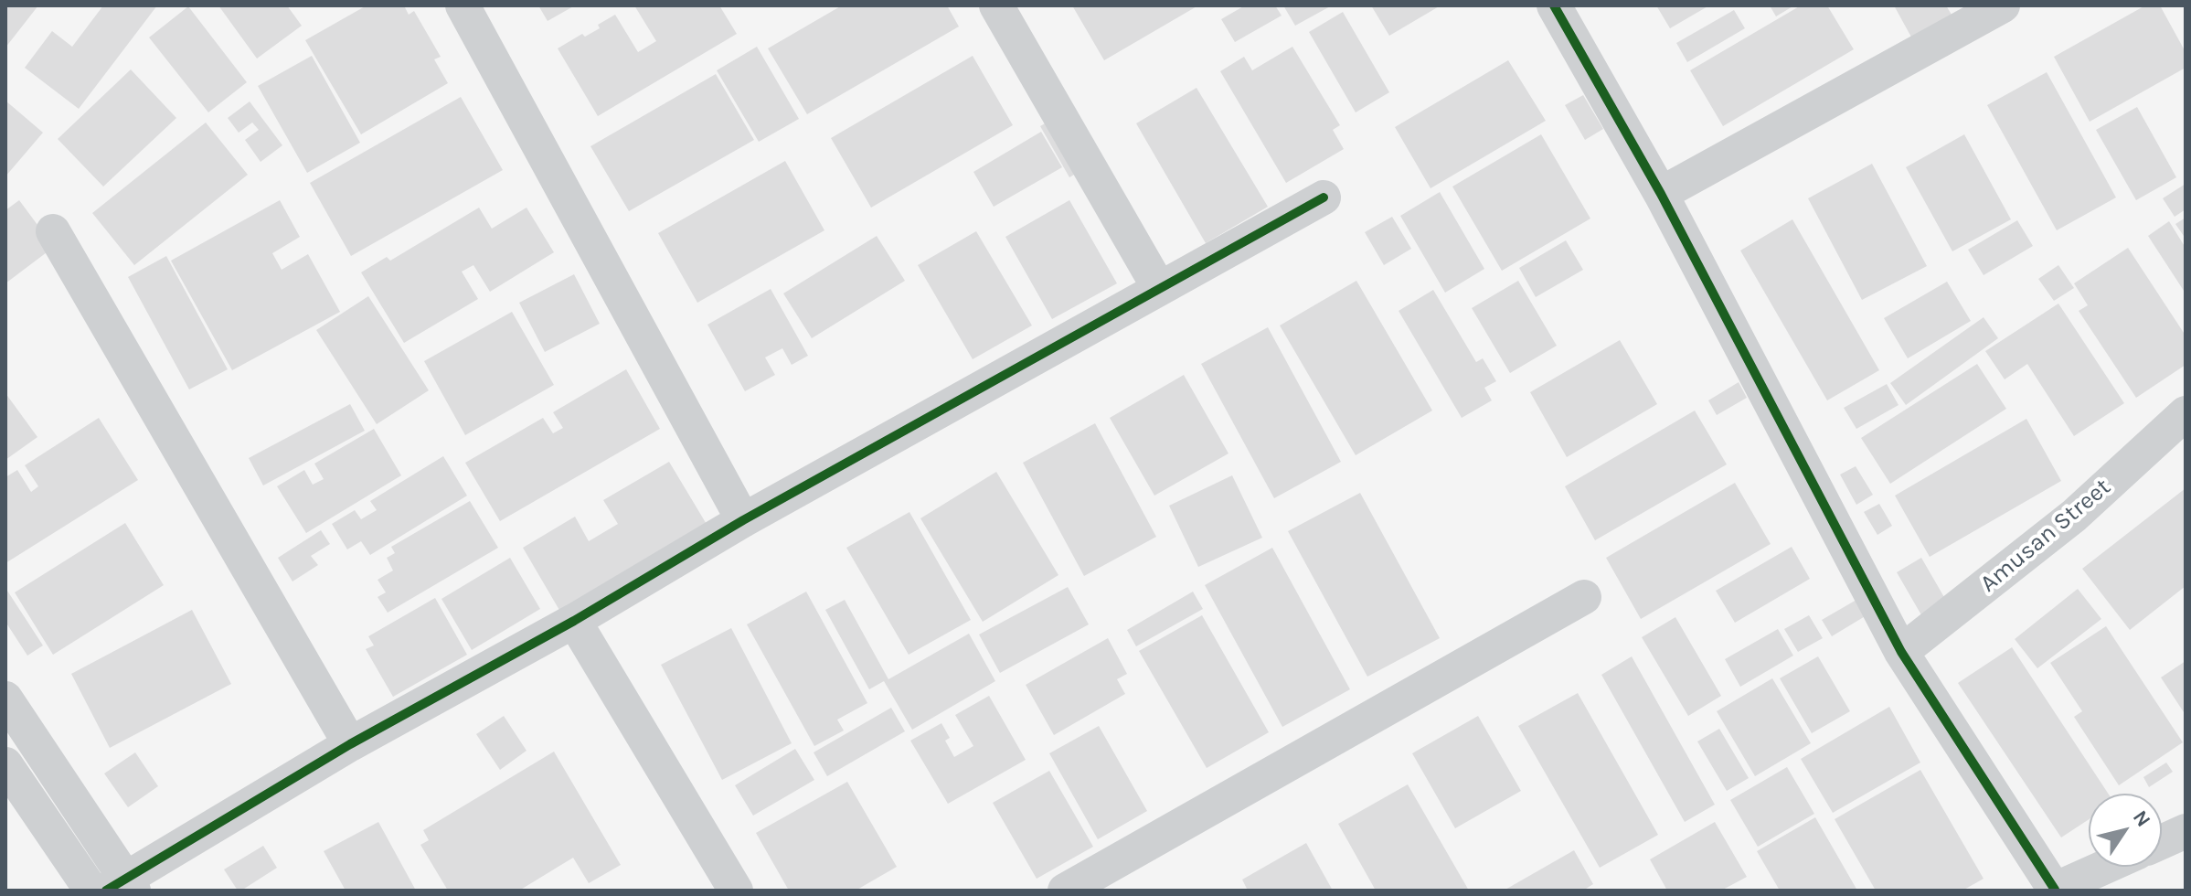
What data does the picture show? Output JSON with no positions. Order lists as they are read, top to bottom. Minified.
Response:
{"streets":{"street":["Amusan Street"]},"north":"top right"}
